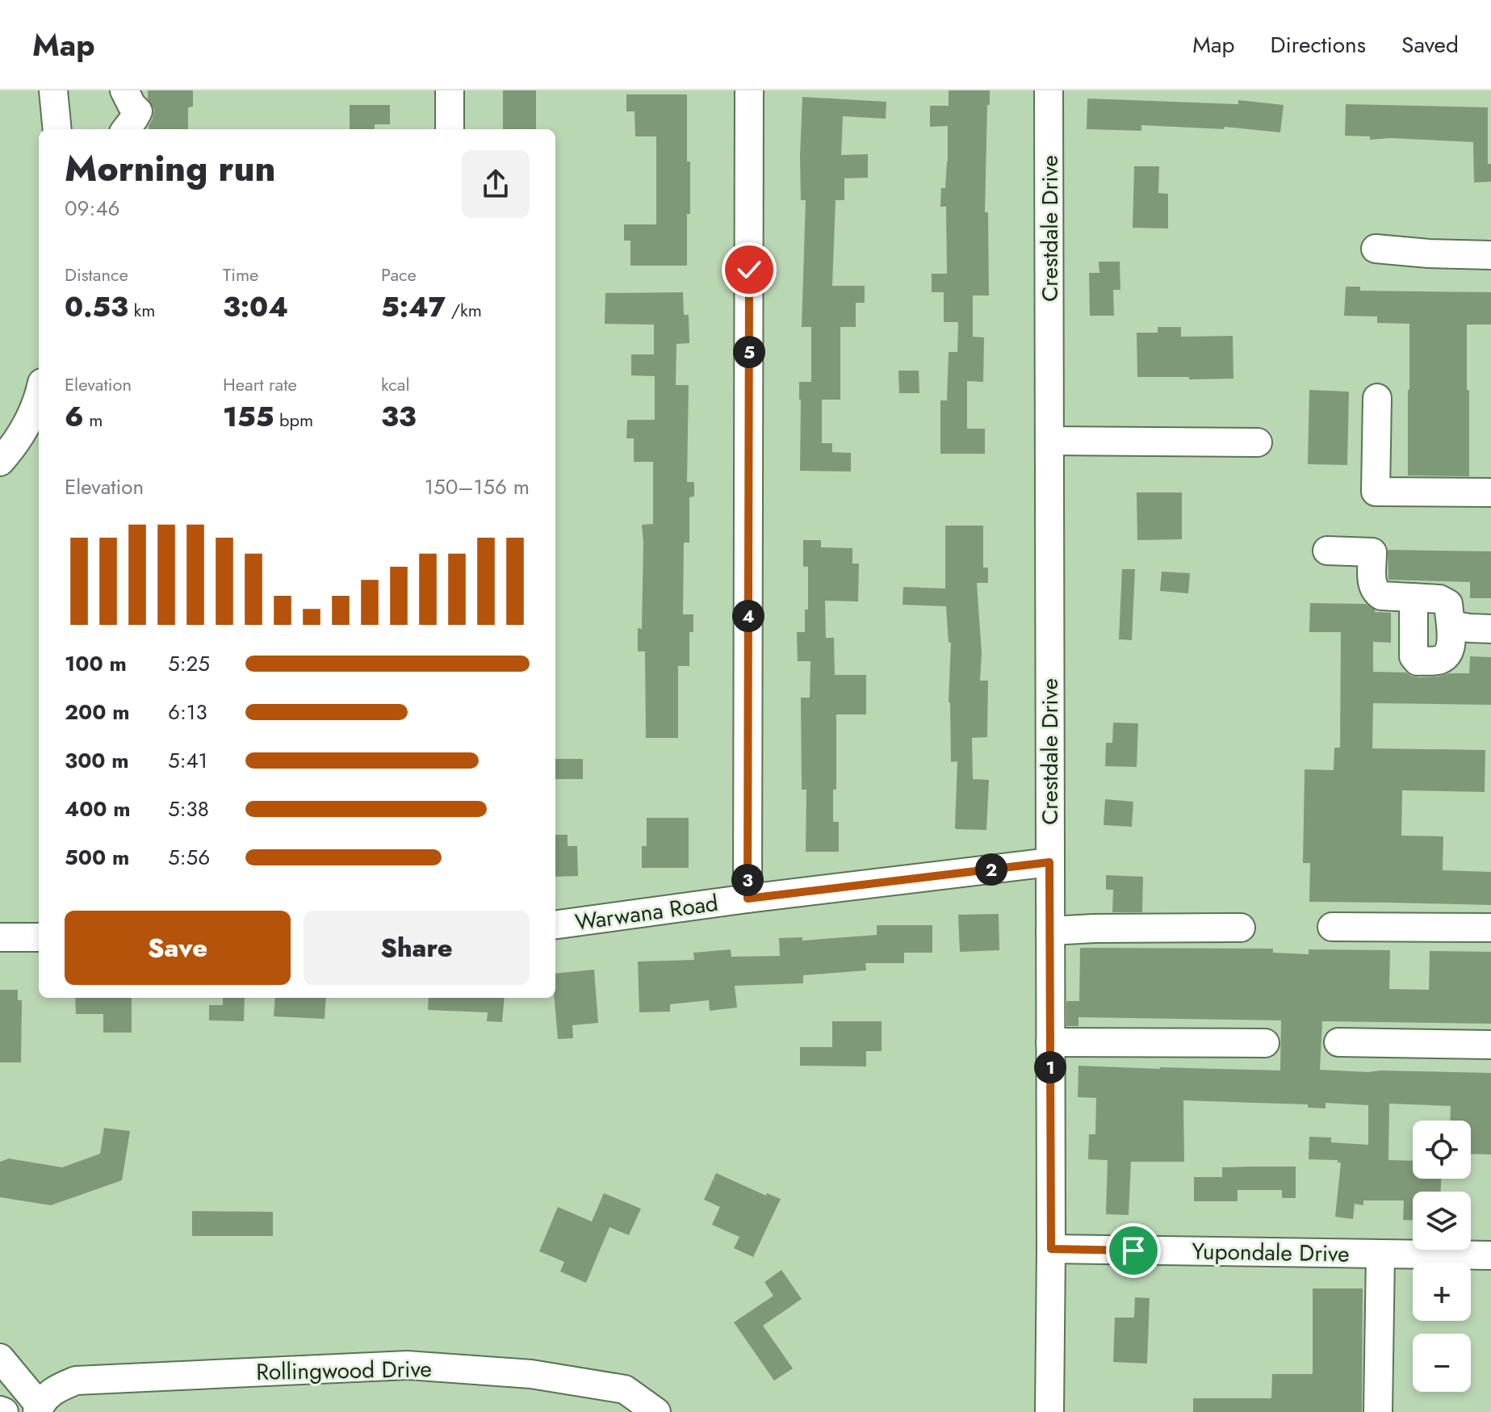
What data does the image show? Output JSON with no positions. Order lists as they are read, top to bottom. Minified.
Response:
{"streets":{"street":["Crestdale Drive","Warwana Road","Yupondale Drive","Rollingwood Drive"]},"crossings":[["Crestdale Drive","Warwana Road"],["Crestdale Drive","Yupondale Drive"]],"page":{"header":"Map","nav":["Map","Directions","Saved"],"heading":["Morning run","09:46"],"stats":[["Distance","0.53 km"],["Time","3:04"],["Pace","5:47 /km"],["Elevation","6 m"],["Heart rate","155 bpm"],["kcal","33"]],"pins":["5","4","2","3","1"],"chart":["Elevation","150–156 m"],"list":[{"name":"100 m","note":"5:25"},{"name":"200 m","note":"6:13"},{"name":"300 m","note":"5:41"},{"name":"400 m","note":"5:38"},{"name":"500 m","note":"5:56"}],"buttons":["Save","Share"],"map_buttons":["+","−"]}}
